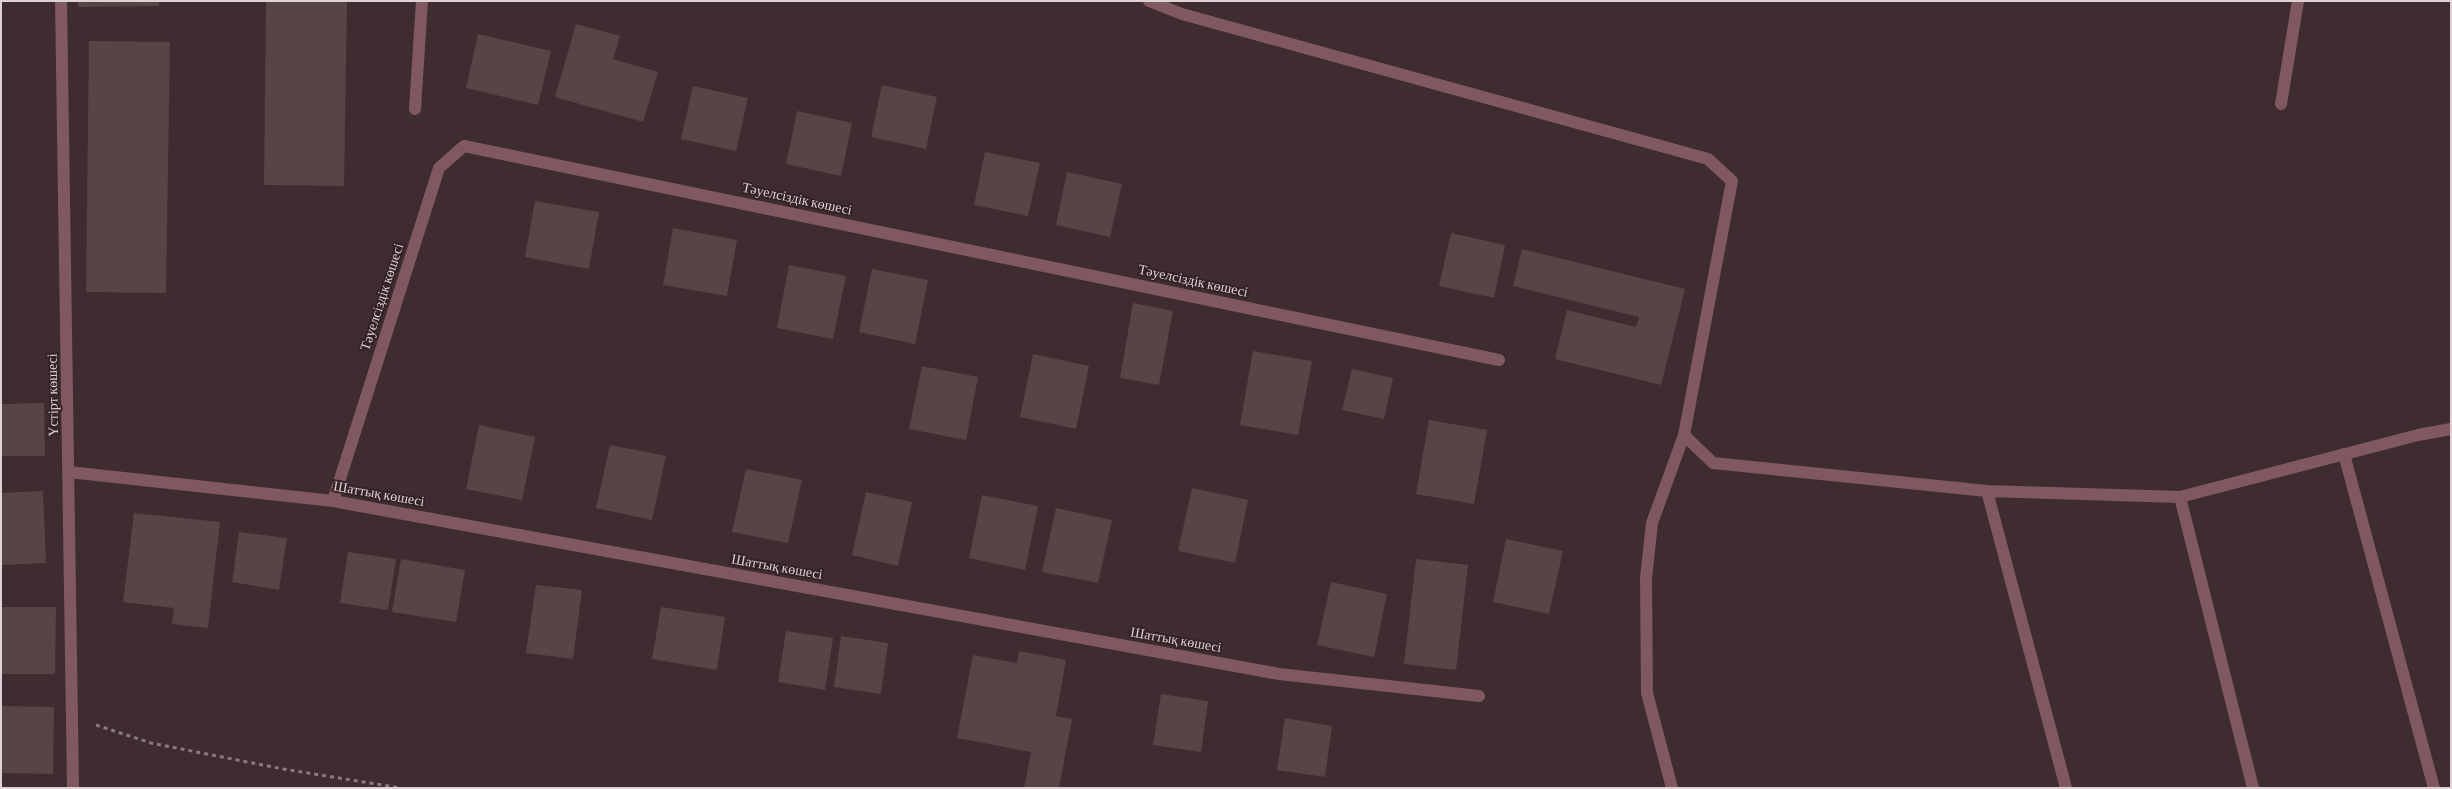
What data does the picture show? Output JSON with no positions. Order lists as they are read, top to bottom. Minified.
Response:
{"streets":{"street":["Тәуелсіздік көшесі","Үстірт көшесі","Шаттық көшесі"]},"crossings":[["Тәуелсіздік көшесі","Шаттық көшесі"],["Үстірт көшесі","Шаттық көшесі"]]}
